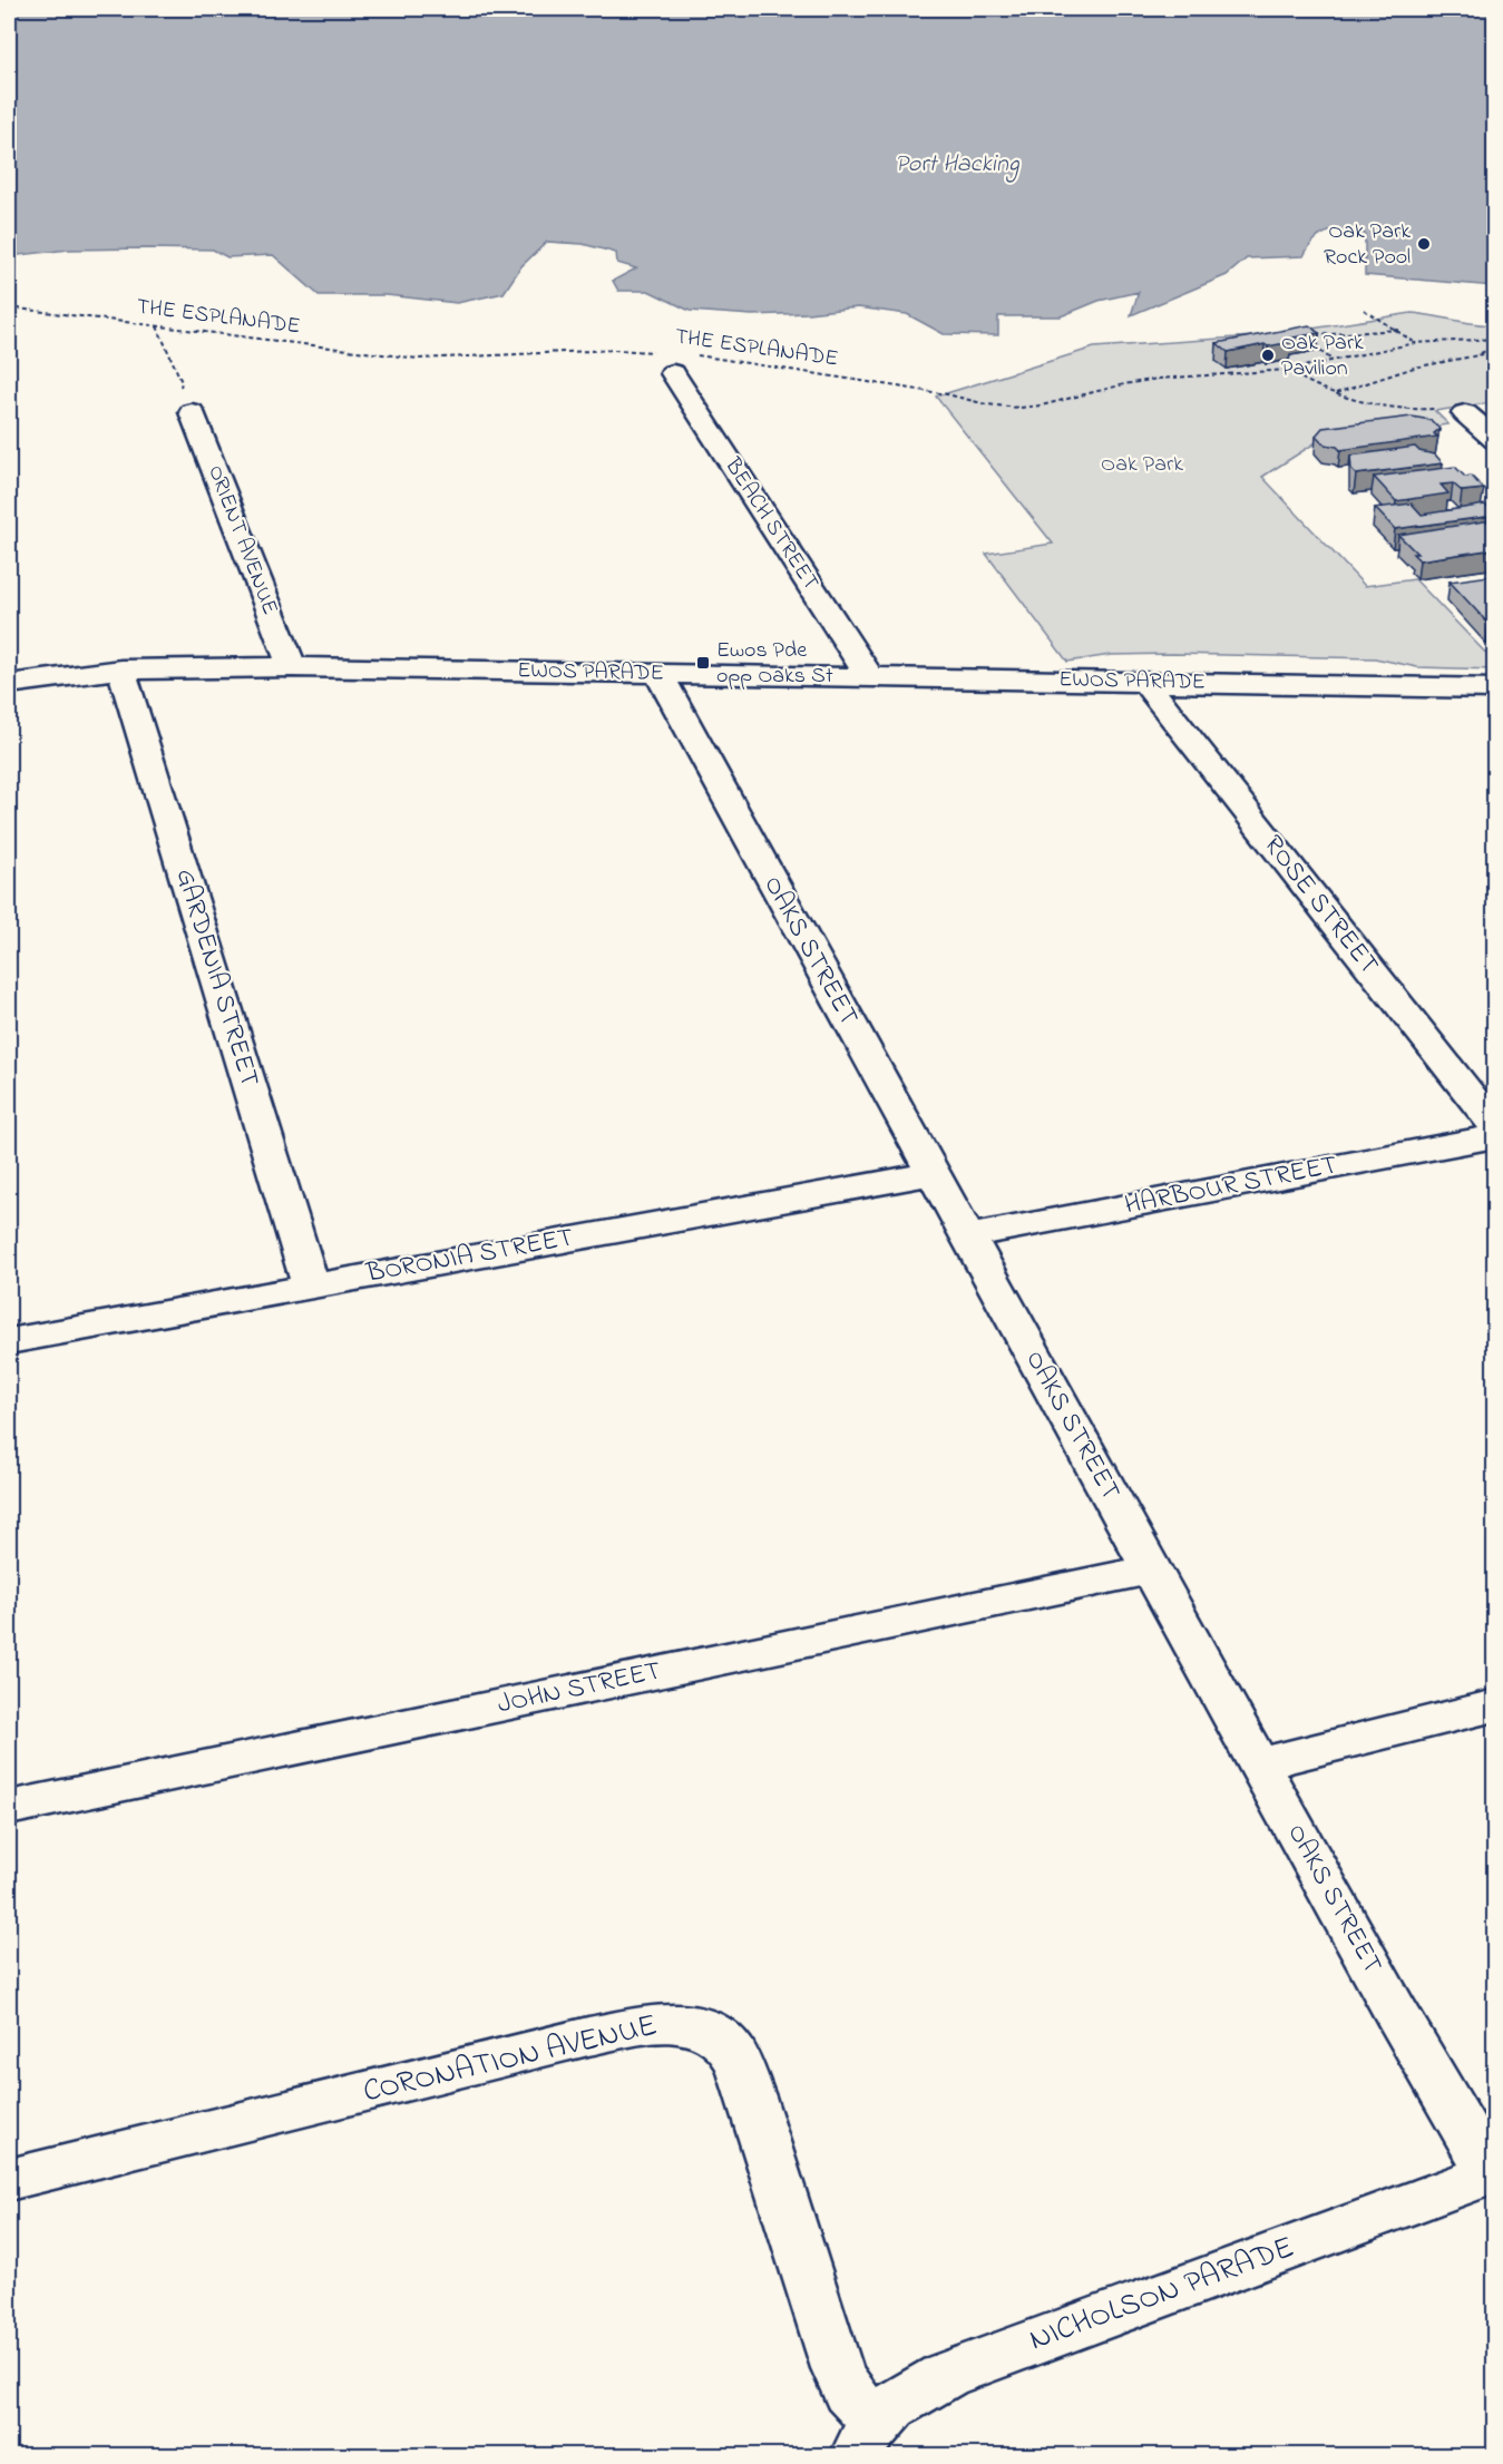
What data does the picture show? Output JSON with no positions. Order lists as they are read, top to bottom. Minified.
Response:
{"streets":{"street":["BEACH STREET","ORIENT AVENUE","EWOS PARADE","ROSE STREET","OAKS STREET","GARDENIA STREET","HARBOUR STREET","BORONIA STREET","JOHN STREET","CORONATION AVENUE","NICHOLSON PARADE"],"path":["THE ESPLANADE"]},"crossings":[["THE ESPLANADE","BEACH STREET"],["BEACH STREET","EWOS PARADE"],["ORIENT AVENUE","EWOS PARADE"],["EWOS PARADE","ROSE STREET"],["EWOS PARADE","OAKS STREET"],["EWOS PARADE","GARDENIA STREET"],["OAKS STREET","HARBOUR STREET"],["OAKS STREET","BORONIA STREET"],["OAKS STREET","JOHN STREET"],["OAKS STREET","NICHOLSON PARADE"],["GARDENIA STREET","BORONIA STREET"],["CORONATION AVENUE","NICHOLSON PARADE"]],"water":["Port Hacking"],"parks":["Oak Park"],"places":{"other":["Oak Park Rock Pool","Oak Park Pavilion"],"transit":["Ewos Pde opp Oaks St"]}}
